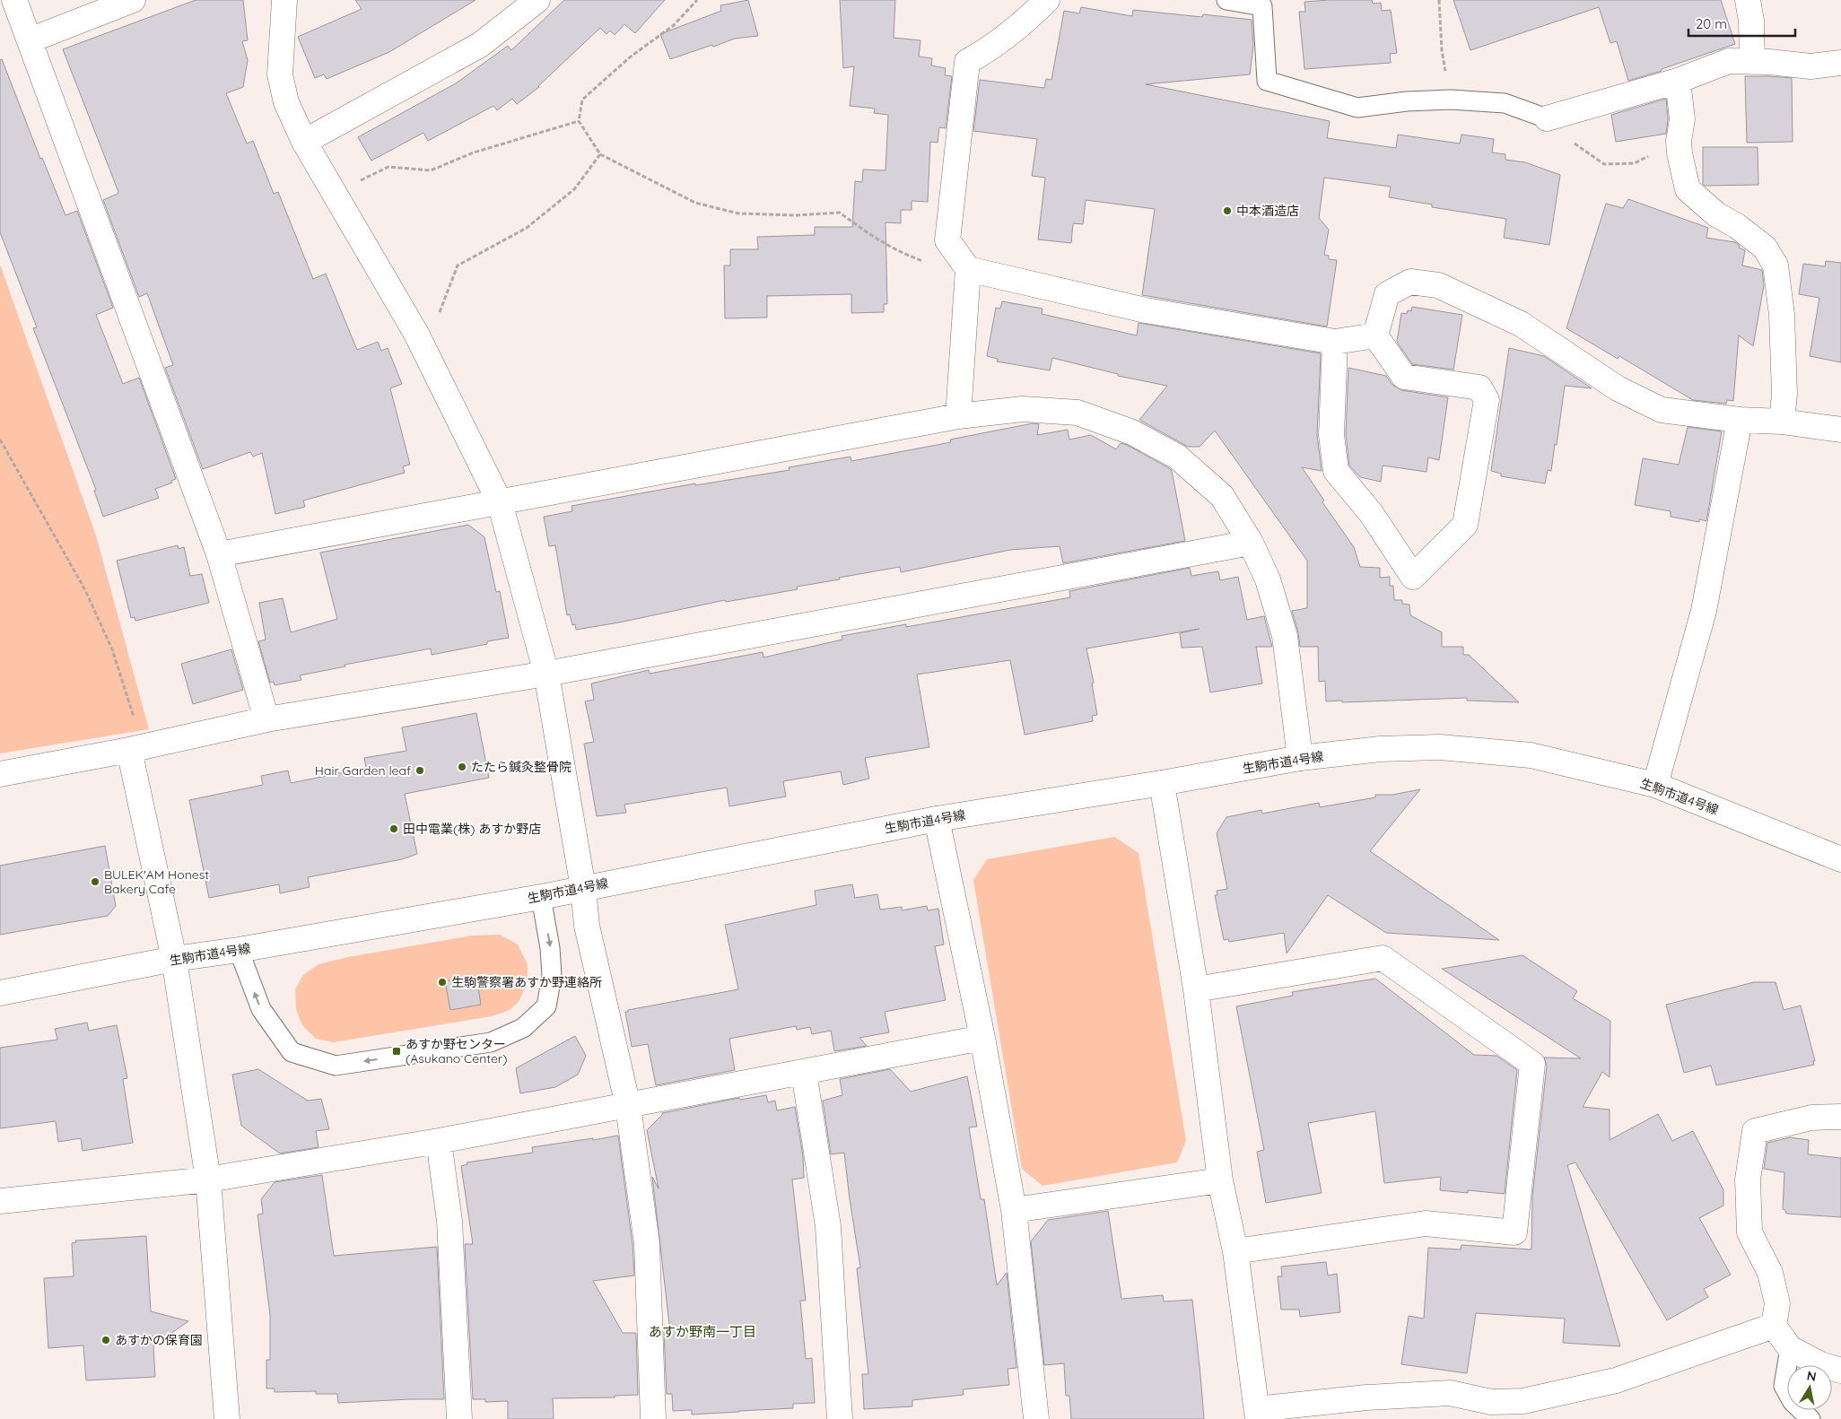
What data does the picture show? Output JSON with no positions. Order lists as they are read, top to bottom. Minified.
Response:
{"streets":{"street":["生駒市道4号線"]},"districts":["あすか野南一丁目"],"places":{"other":["中本酒造店","たたら鍼灸整骨院","Hair Garden leaf","田中電業(株) あすか野店","BULEK'AM Honest Bakery Cafe","生駒警察署あすか野連絡所","あすかの保育園"],"transit":["あすか野センター (Asukano Center)"]},"scale_bar":"20 m","north":"top"}
